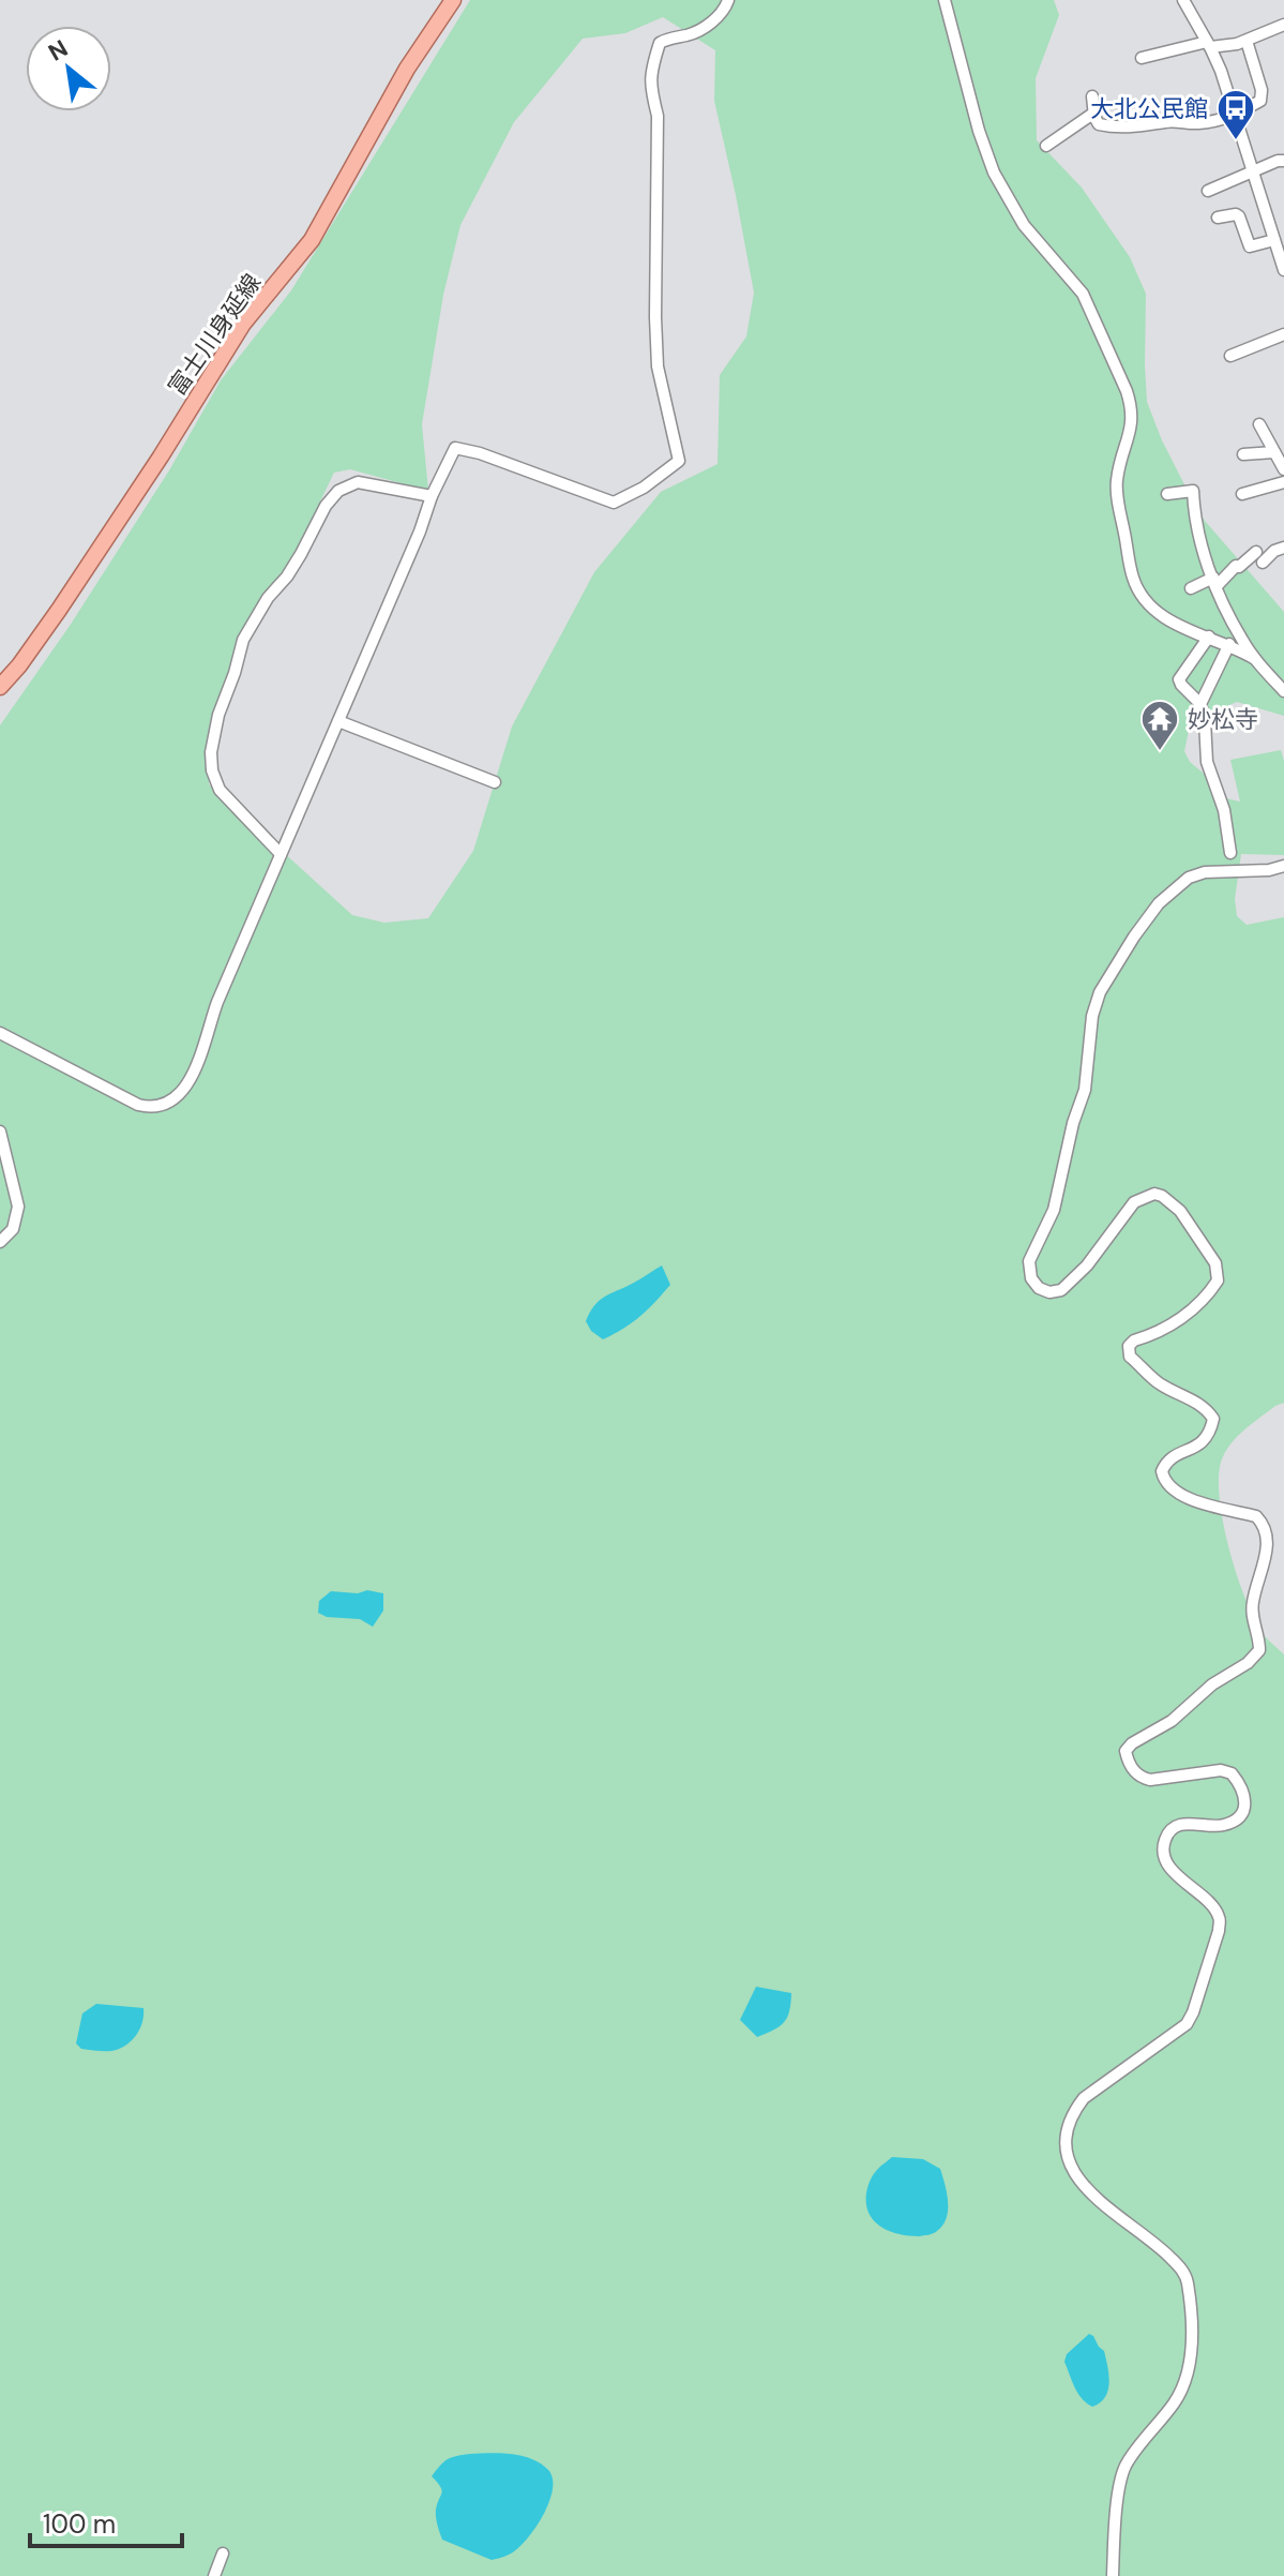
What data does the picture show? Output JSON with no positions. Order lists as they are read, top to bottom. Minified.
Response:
{"streets":{"main road":["富士川身延線"]},"places":{"bus stop":["大北公民館"],"temple":["妙松寺"]},"scale_bar":"100 m","north":"top left"}
